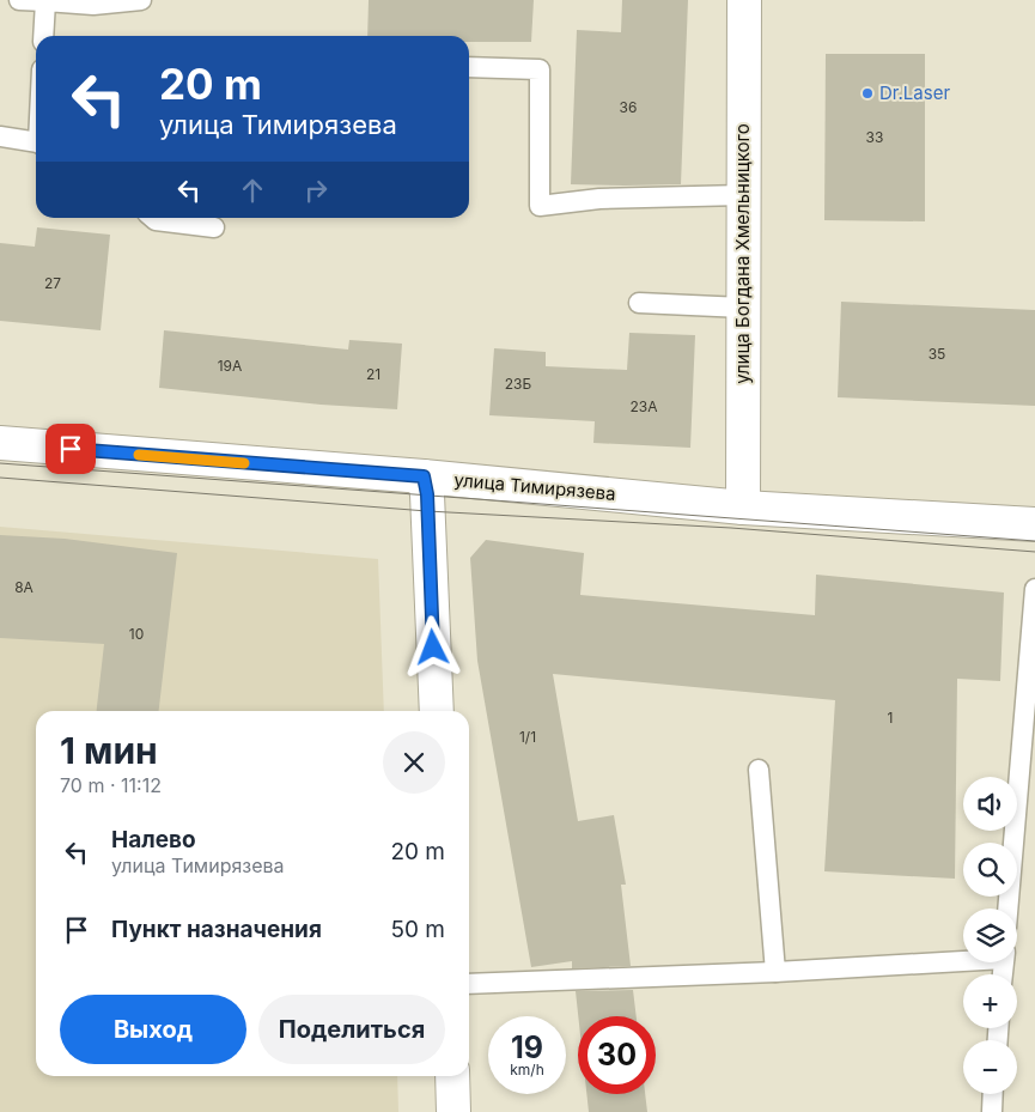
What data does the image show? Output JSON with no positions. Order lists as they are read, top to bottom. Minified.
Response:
{"streets":{"street":["улица Богдана Хмельницкого","улица Тимирязева"]},"crossings":[["улица Богдана Хмельницкого","улица Тимирязева"]],"places":["Dr.Laser"],"house_numbers":["36","33","27","35","19А","21","23Б","23А","8А","10","1","1/1"],"page":{"turn":["20 m","улица Тимирязева"],"heading":["1 мин","70 m · 11:12"],"map_buttons":["+","−"],"list":[{"name":"Налево","note":"улица Тимирязева","value":"20 m"},{"name":"Пункт назначения","value":"50 m"}],"buttons":["Выход","Поделиться"],"speed":"19 km/h","limit":"30"}}
